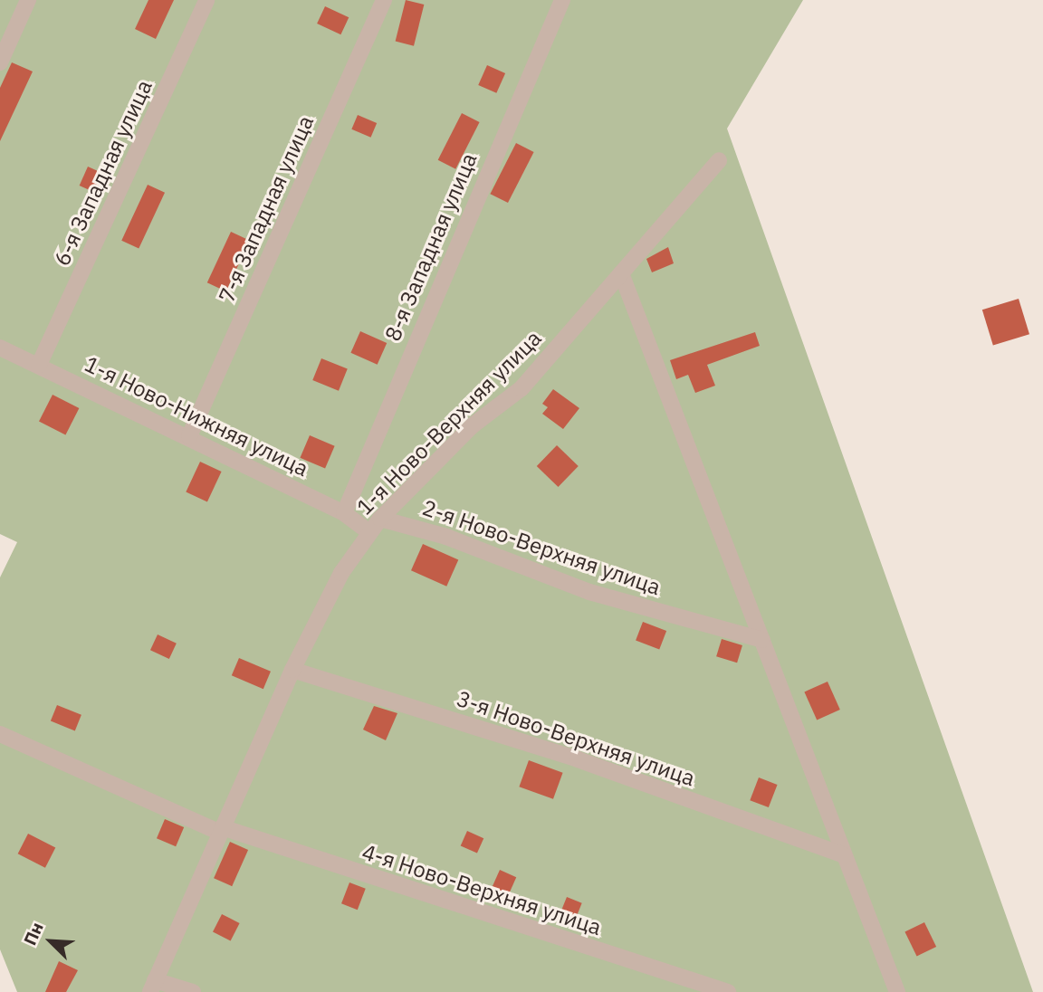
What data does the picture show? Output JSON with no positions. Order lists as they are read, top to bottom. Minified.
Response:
{"streets":{"street":["6-я Западная улица","7-я Западная улица","8-я Западная улица","1-я Ново-Нижняя улица","1-я Ново-Верхняя улица","2-я Ново-Верхняя улица","3-я Ново-Верхняя улица","4-я Ново-Верхняя улица"]},"crossings":[["6-я Западная улица","1-я Ново-Нижняя улица"],["7-я Западная улица","1-я Ново-Нижняя улица"],["8-я Западная улица","1-я Ново-Нижняя улица"],["1-я Ново-Нижняя улица","1-я Ново-Верхняя улица"],["1-я Ново-Верхняя улица","2-я Ново-Верхняя улица"],["1-я Ново-Верхняя улица","3-я Ново-Верхняя улица"],["1-я Ново-Верхняя улица","4-я Ново-Верхняя улица"]],"north":"top left"}
